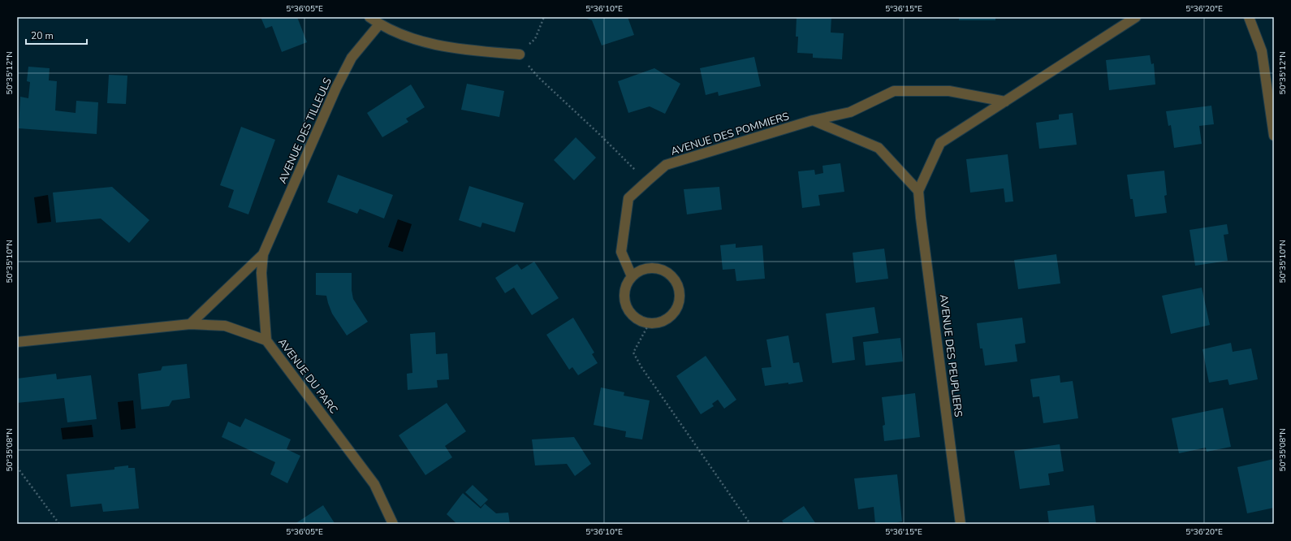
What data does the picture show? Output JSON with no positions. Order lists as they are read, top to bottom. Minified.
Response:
{"streets":{"street":["AVENUE DES TILLEULS","AVENUE DES POMMIERS","AVENUE DES PEUPLIERS","AVENUE DU PARC"]},"crossings":[["AVENUE DES TILLEULS","AVENUE DU PARC"]],"scale_bar":"20 m","coordinates":["5°36'05\"E","5°36'10\"E","5°36'15\"E","5°36'20\"E","50°35'12\"N","50°35'10\"N","50°35'08\"N"]}
